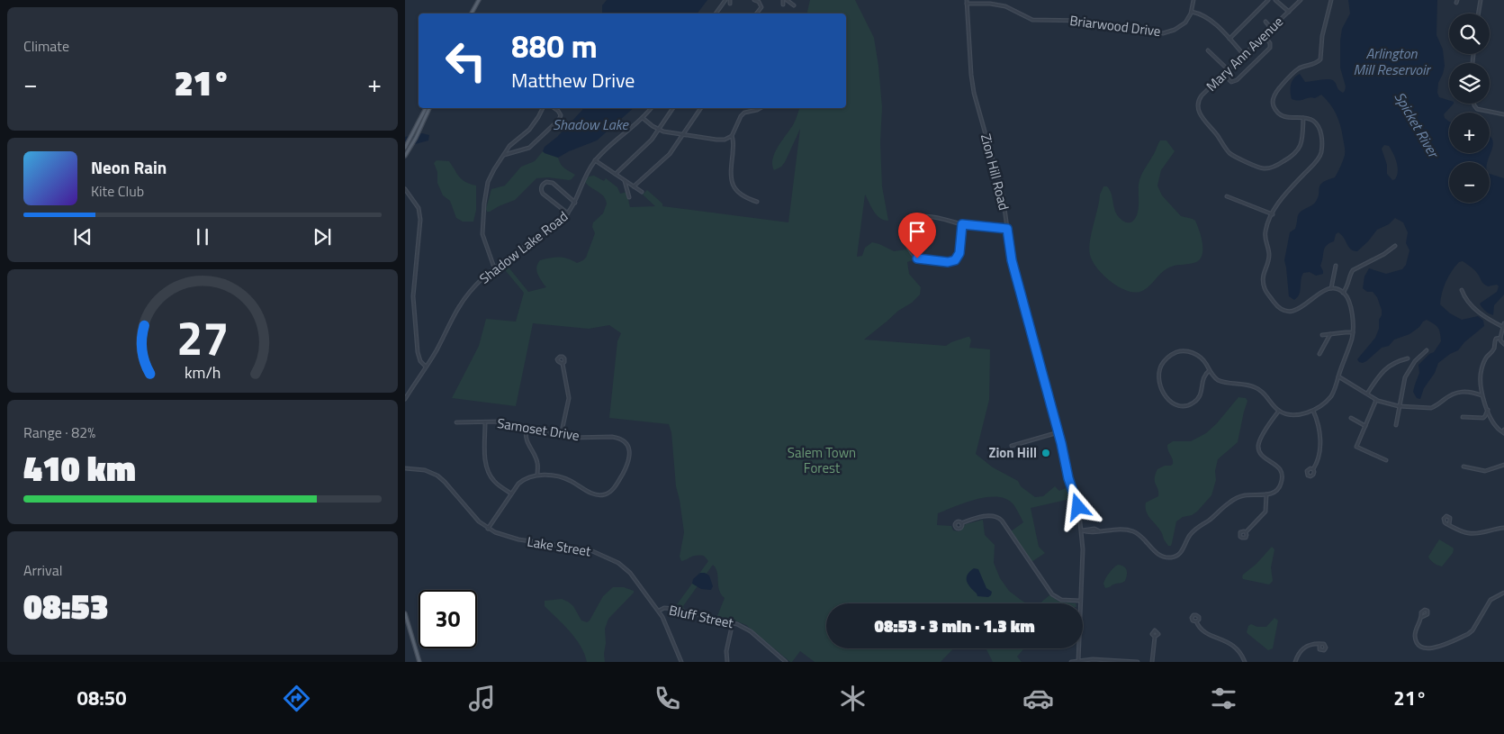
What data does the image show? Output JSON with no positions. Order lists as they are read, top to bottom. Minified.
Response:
{"streets":{"street":["Briarwood Drive","Mary Ann Avenue","Zion Hill Road","Shadow Lake Road","Samoset Drive","Lake Street","Bluff Street"]},"crossings":[["Briarwood Drive","Zion Hill Road"],["Lake Street","Bluff Street"]],"water":["Arlington Mill Reservoir","Shadow Lake","Spicket River"],"parks":["Salem Town Forest"],"places":["Zion Hill"],"page":{"tile":["Climate",["Range · 82%","410 km"],["Arrival","08:53"]],"map_buttons":["+","−"],"turn":["880 m","Matthew Drive"],"heat":["−","21°","+"],"song":["Neon Rain","Kite Club"],"limit":"30","trip":"08:53 · 3 min · 1.3 km","tabs":["08:50","21°"],"gauge":["27","km/h"]}}
